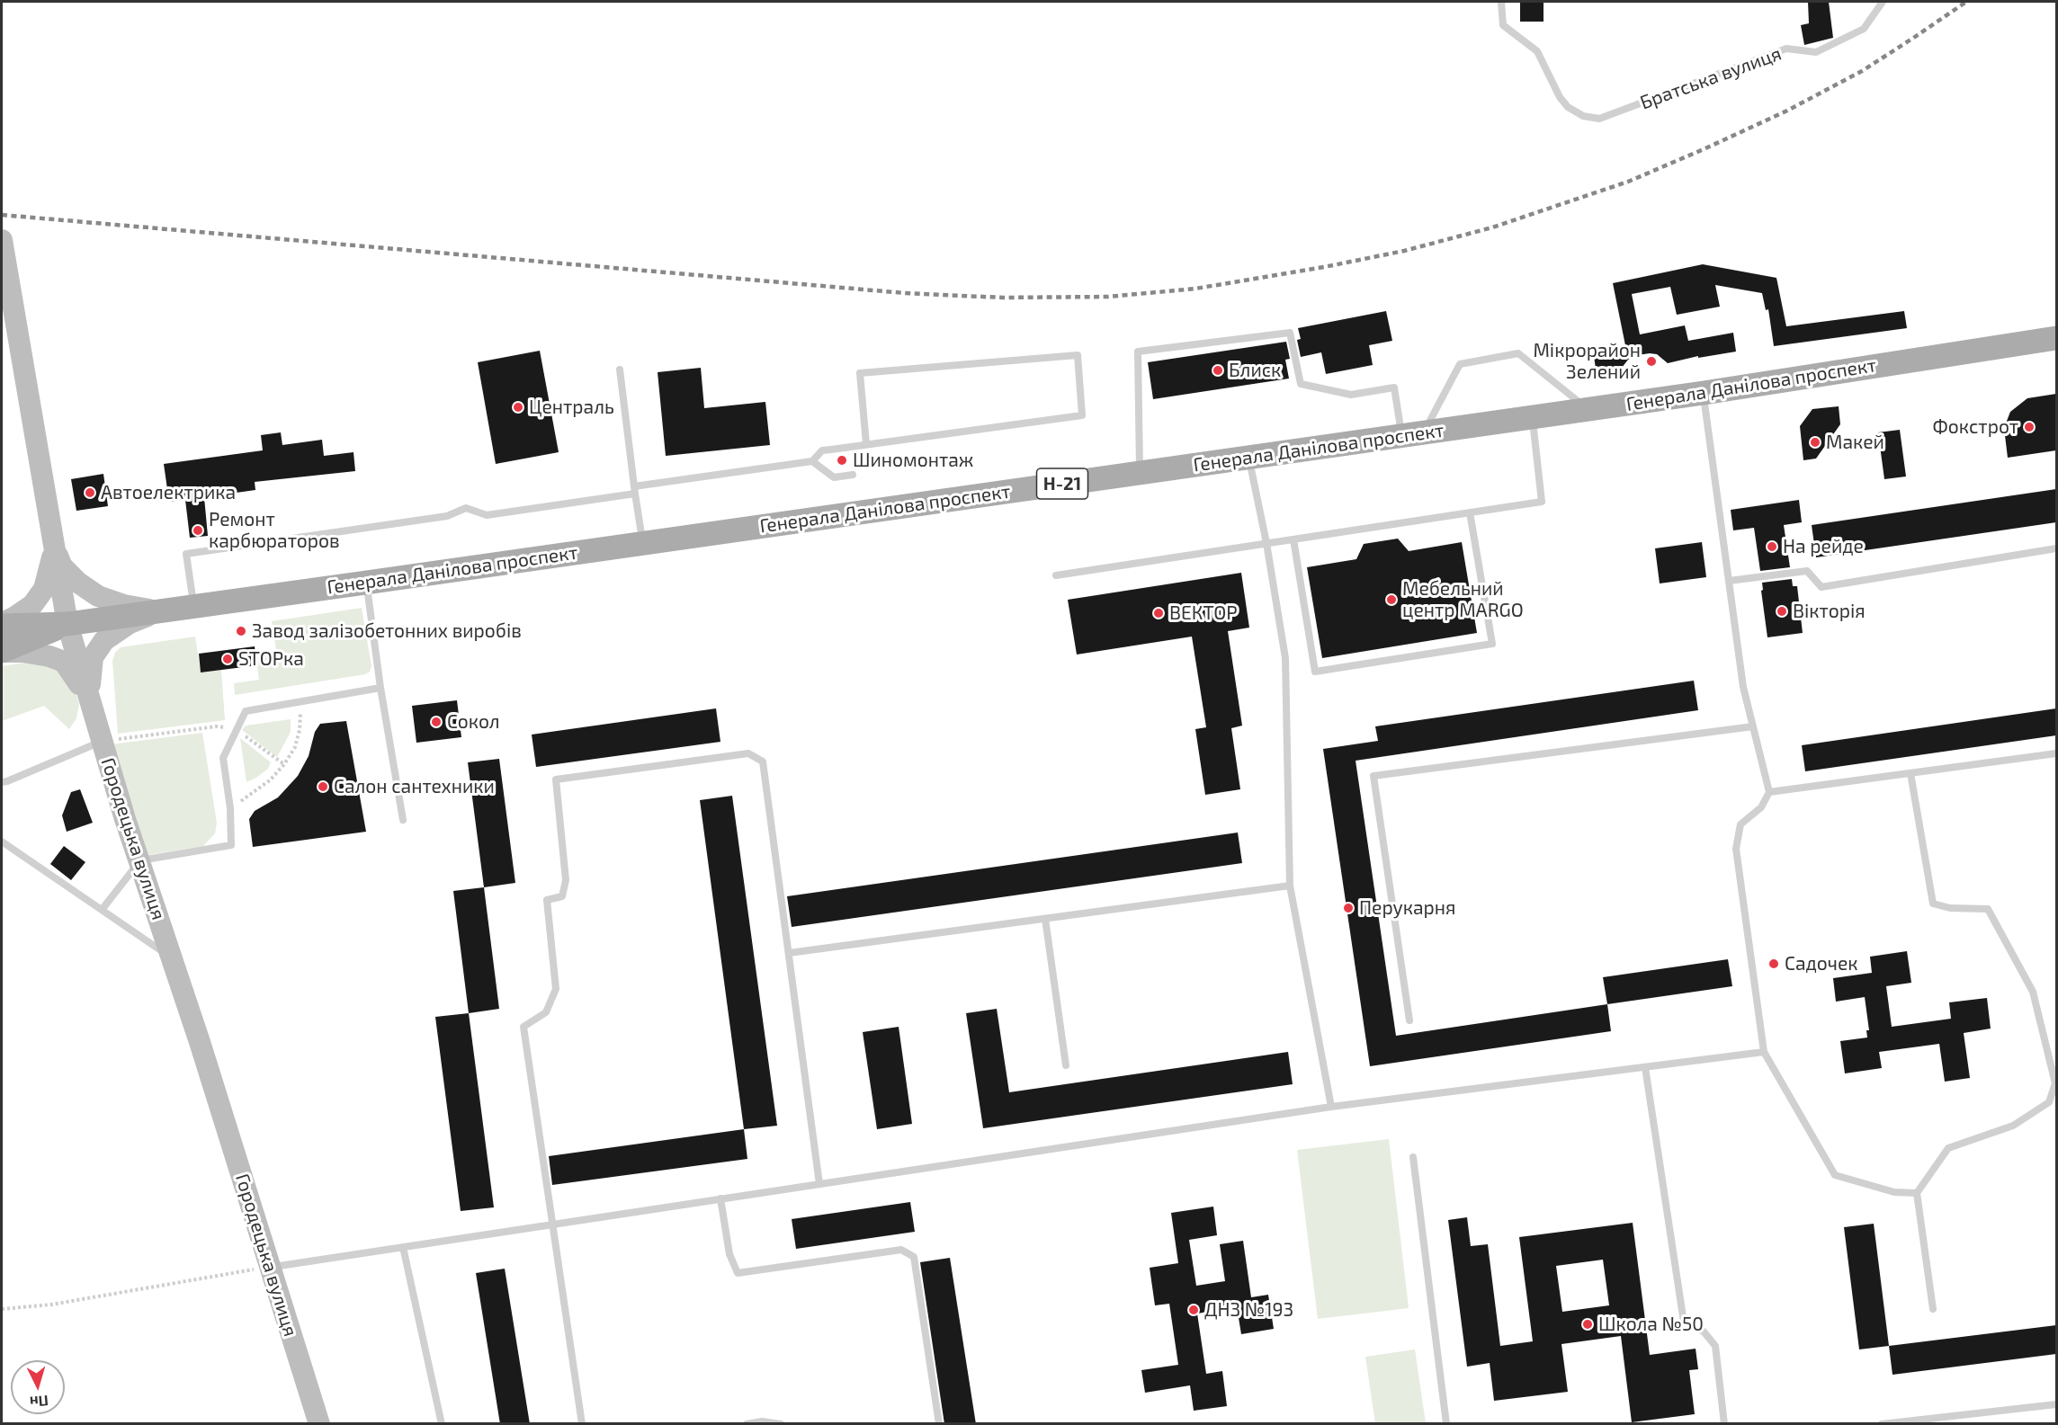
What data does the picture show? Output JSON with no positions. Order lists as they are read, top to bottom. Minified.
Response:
{"streets":{"main road":["Генерала Данілова проспект","Н-21","Городецька вулиця"],"lane":["Братська вулиця"]},"crossings":[["Генерала Данілова проспект","Городецька вулиця"]],"places":["Мікрорайон Зелений","Блиск","Централь","Фокстрот","Макей","Шиномонтаж","Автоелектрика","Ремонт карбюраторов","На рейде","Мебельний центр MARGO","Вікторія","ВЕКТОР","Завод залізобетонних виробів","STOPка","Сокол","Салон сантехники","Перукарня","Садочек","ДНЗ №193","Школа №50"],"north":"bottom"}
